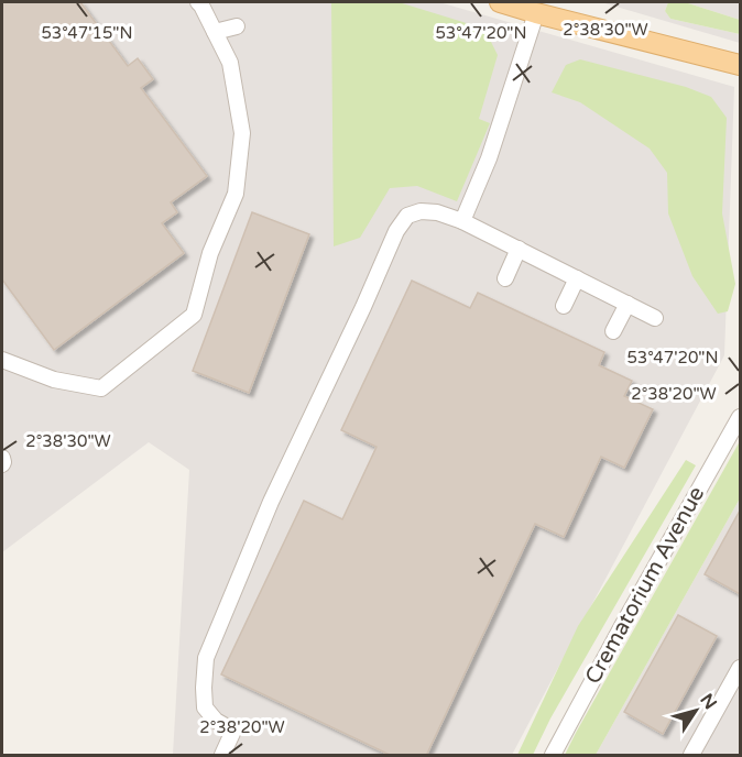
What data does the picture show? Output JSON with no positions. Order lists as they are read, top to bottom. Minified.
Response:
{"streets":{"lane":["Crematorium Avenue"]},"north":"top right","coordinates":["2°38'30\"W","53°47'15\"N","53°47'20\"N","2°38'20\"W"]}
